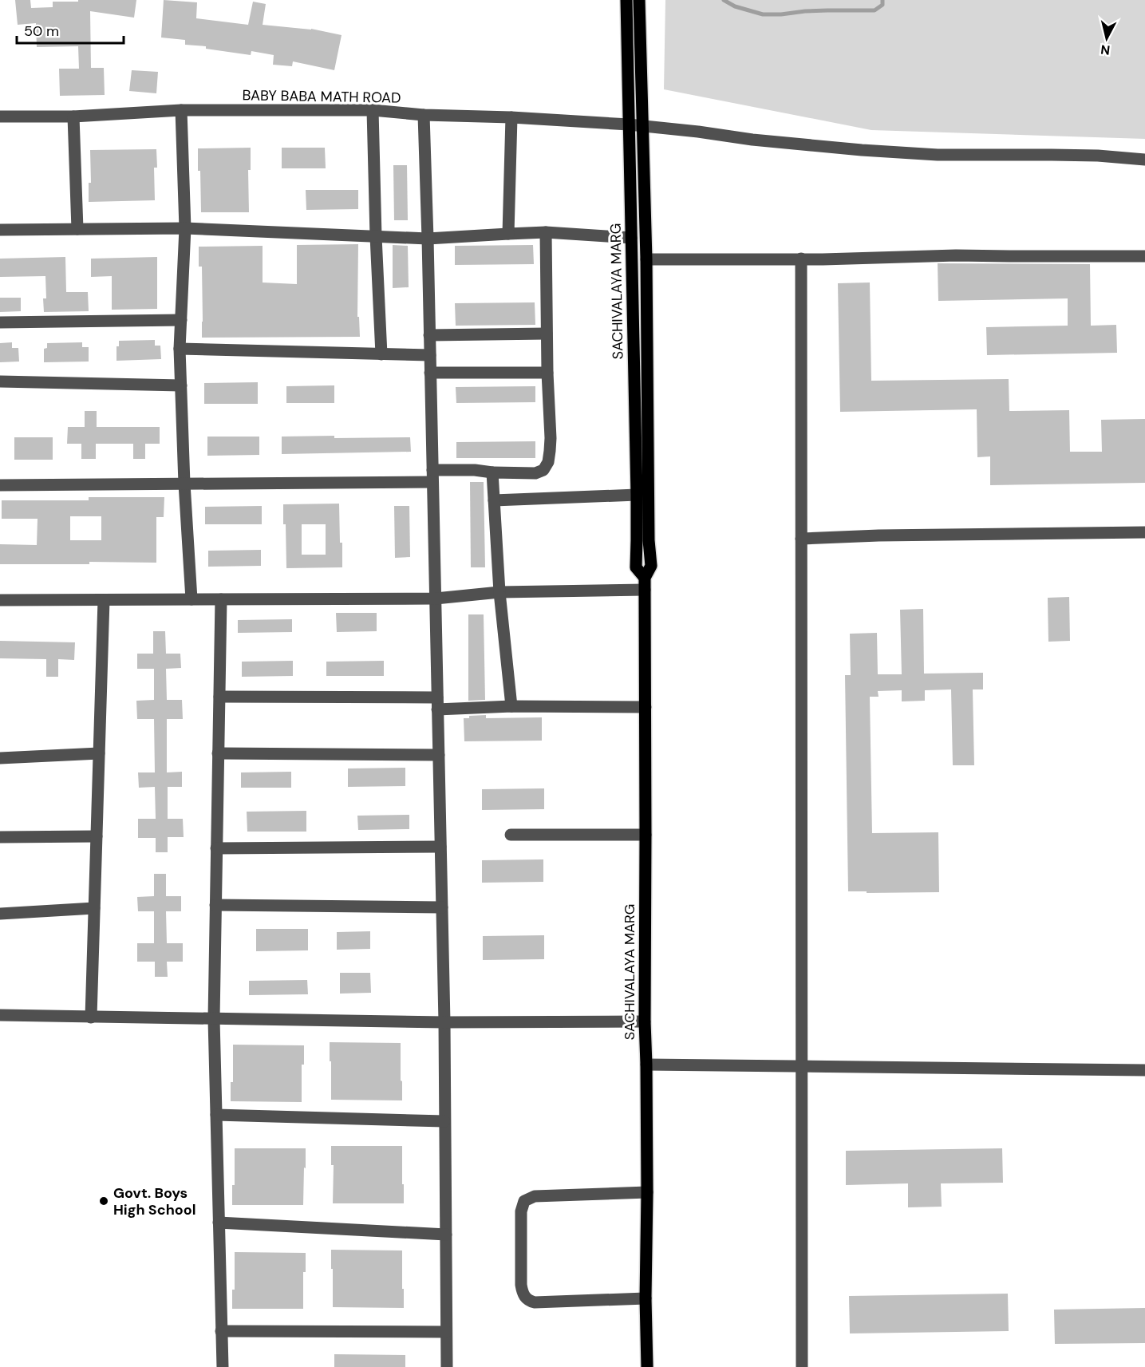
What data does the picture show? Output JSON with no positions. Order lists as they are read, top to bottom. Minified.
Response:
{"streets":{"main road":["SACHIVALAYA MARG"],"street":["BABY BABA MATH ROAD"]},"crossings":[["BABY BABA MATH ROAD","SACHIVALAYA MARG"]],"places":["Govt. Boys High School"],"scale_bar":"50 m","north":"bottom"}
